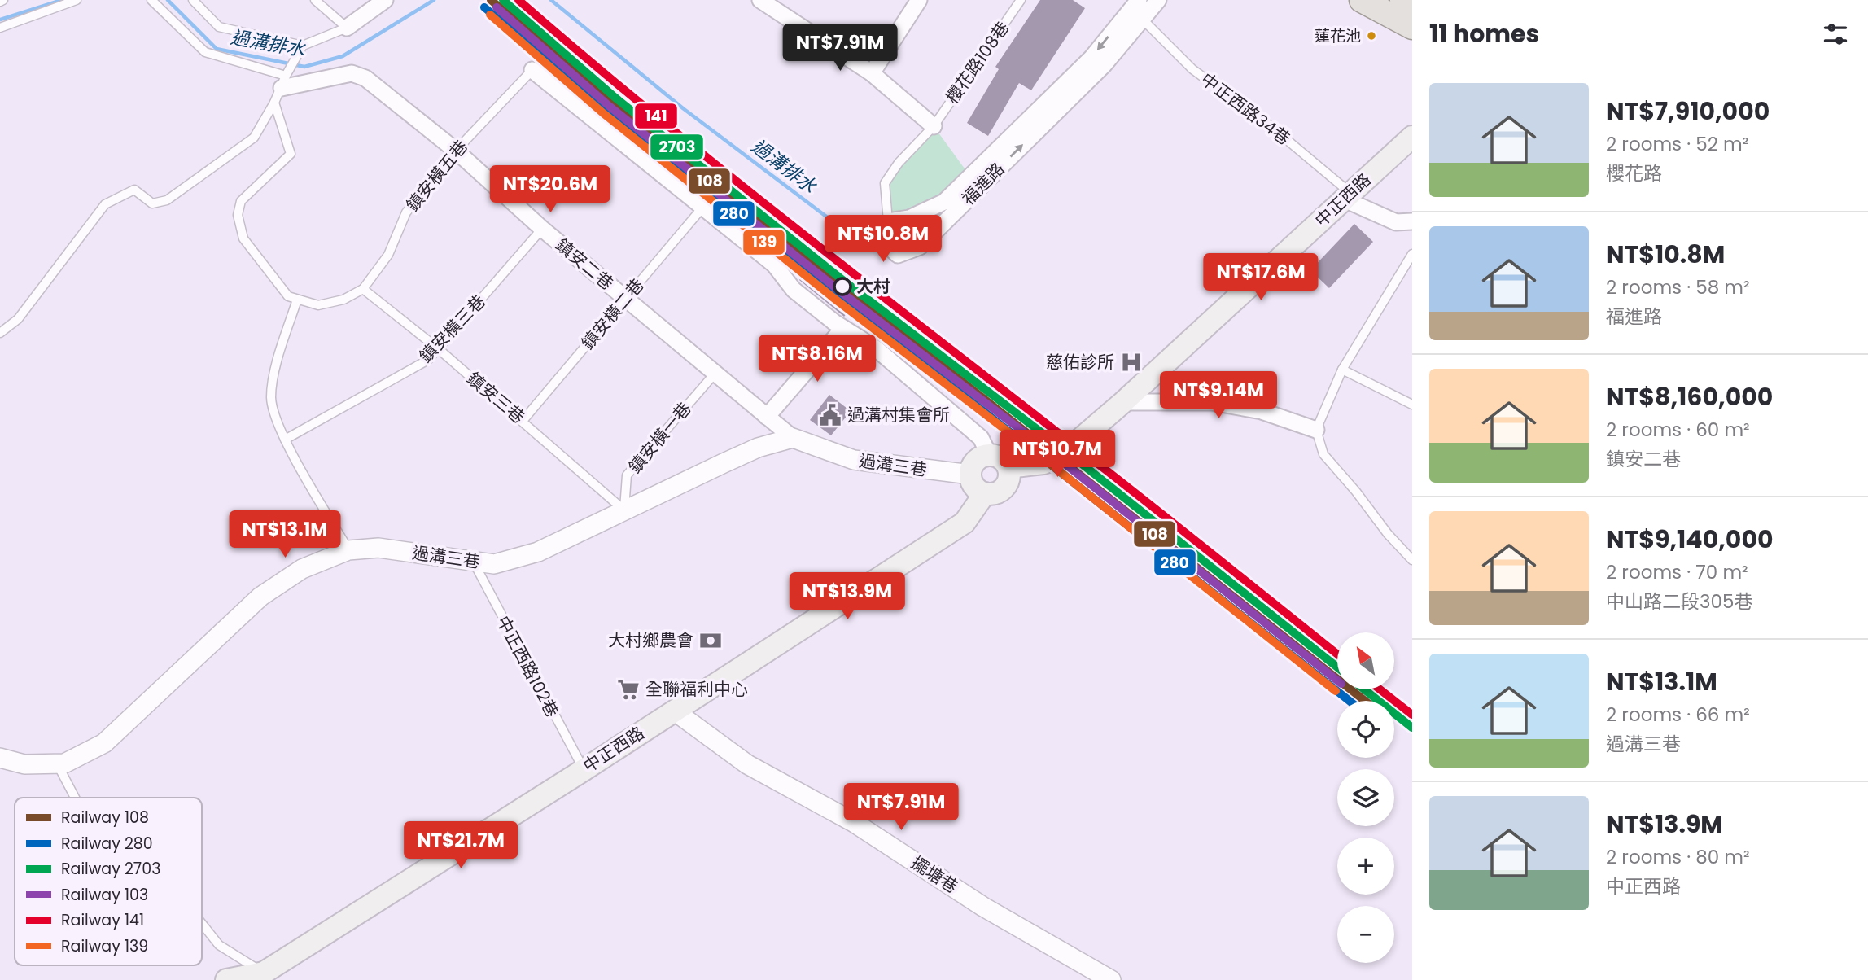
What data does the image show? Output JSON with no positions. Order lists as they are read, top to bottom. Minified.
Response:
{"streets":{"main road":["中正西路"],"street":["福進路","鎮安二巷","過溝三巷","擺塘巷"],"lane":["櫻花路108巷","中正西路34巷","鎮安橫五巷","鎮安橫二巷","鎮安橫三巷","鎮安三巷","鎮安橫一巷","中正西路102巷"]},"crossings":[["櫻花路108巷","福進路"],["中正西路34巷","福進路"],["中正西路34巷","中正西路"],["鎮安橫五巷","鎮安二巷"],["鎮安橫五巷","鎮安三巷"],["中正西路","過溝三巷"],["中正西路","中正西路102巷"],["中正西路","擺塘巷"],["鎮安二巷","鎮安橫二巷"],["鎮安二巷","鎮安橫三巷"],["鎮安二巷","鎮安橫一巷"],["鎮安二巷","過溝三巷"],["鎮安橫二巷","鎮安三巷"],["鎮安橫三巷","鎮安三巷"],["鎮安三巷","鎮安橫一巷"],["鎮安三巷","過溝三巷"],["鎮安橫一巷","過溝三巷"],["過溝三巷","中正西路102巷"]],"water":["過溝排水"],"places":{"other":["蓮花池","大村"],"hospital":["慈佑診所"],"public building":["過溝村集會所"],"bank":["大村鄉農會"],"supermarket":["全聯福利中心"]},"lines":["rail line 108","rail line 2703","rail line 141","rail line 280","rail line 103","rail line 139"],"legend":["Railway 108","Railway 280","Railway 2703","Railway 103","Railway 141","Railway 139"],"north":"top left","page":{"heading":"11 homes","price":["NT$7.91M","NT$20.6M","NT$10.8M","NT$17.6M","NT$8.16M","NT$9.14M","NT$10.7M","NT$13.1M","NT$13.9M","NT$7.91M","NT$21.7M"],"list":[{"name":"NT$7,910,000","note":"2 rooms · 52 m² · 櫻花路"},{"name":"NT$10.8M","note":"2 rooms · 58 m² · 福進路"},{"name":"NT$8,160,000","note":"2 rooms · 60 m² · 鎮安二巷"},{"name":"NT$9,140,000","note":"2 rooms · 70 m² · 中山路二段305巷"},{"name":"NT$13.1M","note":"2 rooms · 66 m² · 過溝三巷"},{"name":"NT$13.9M","note":"2 rooms · 80 m² · 中正西路"}],"map_buttons":["+","−"]}}
